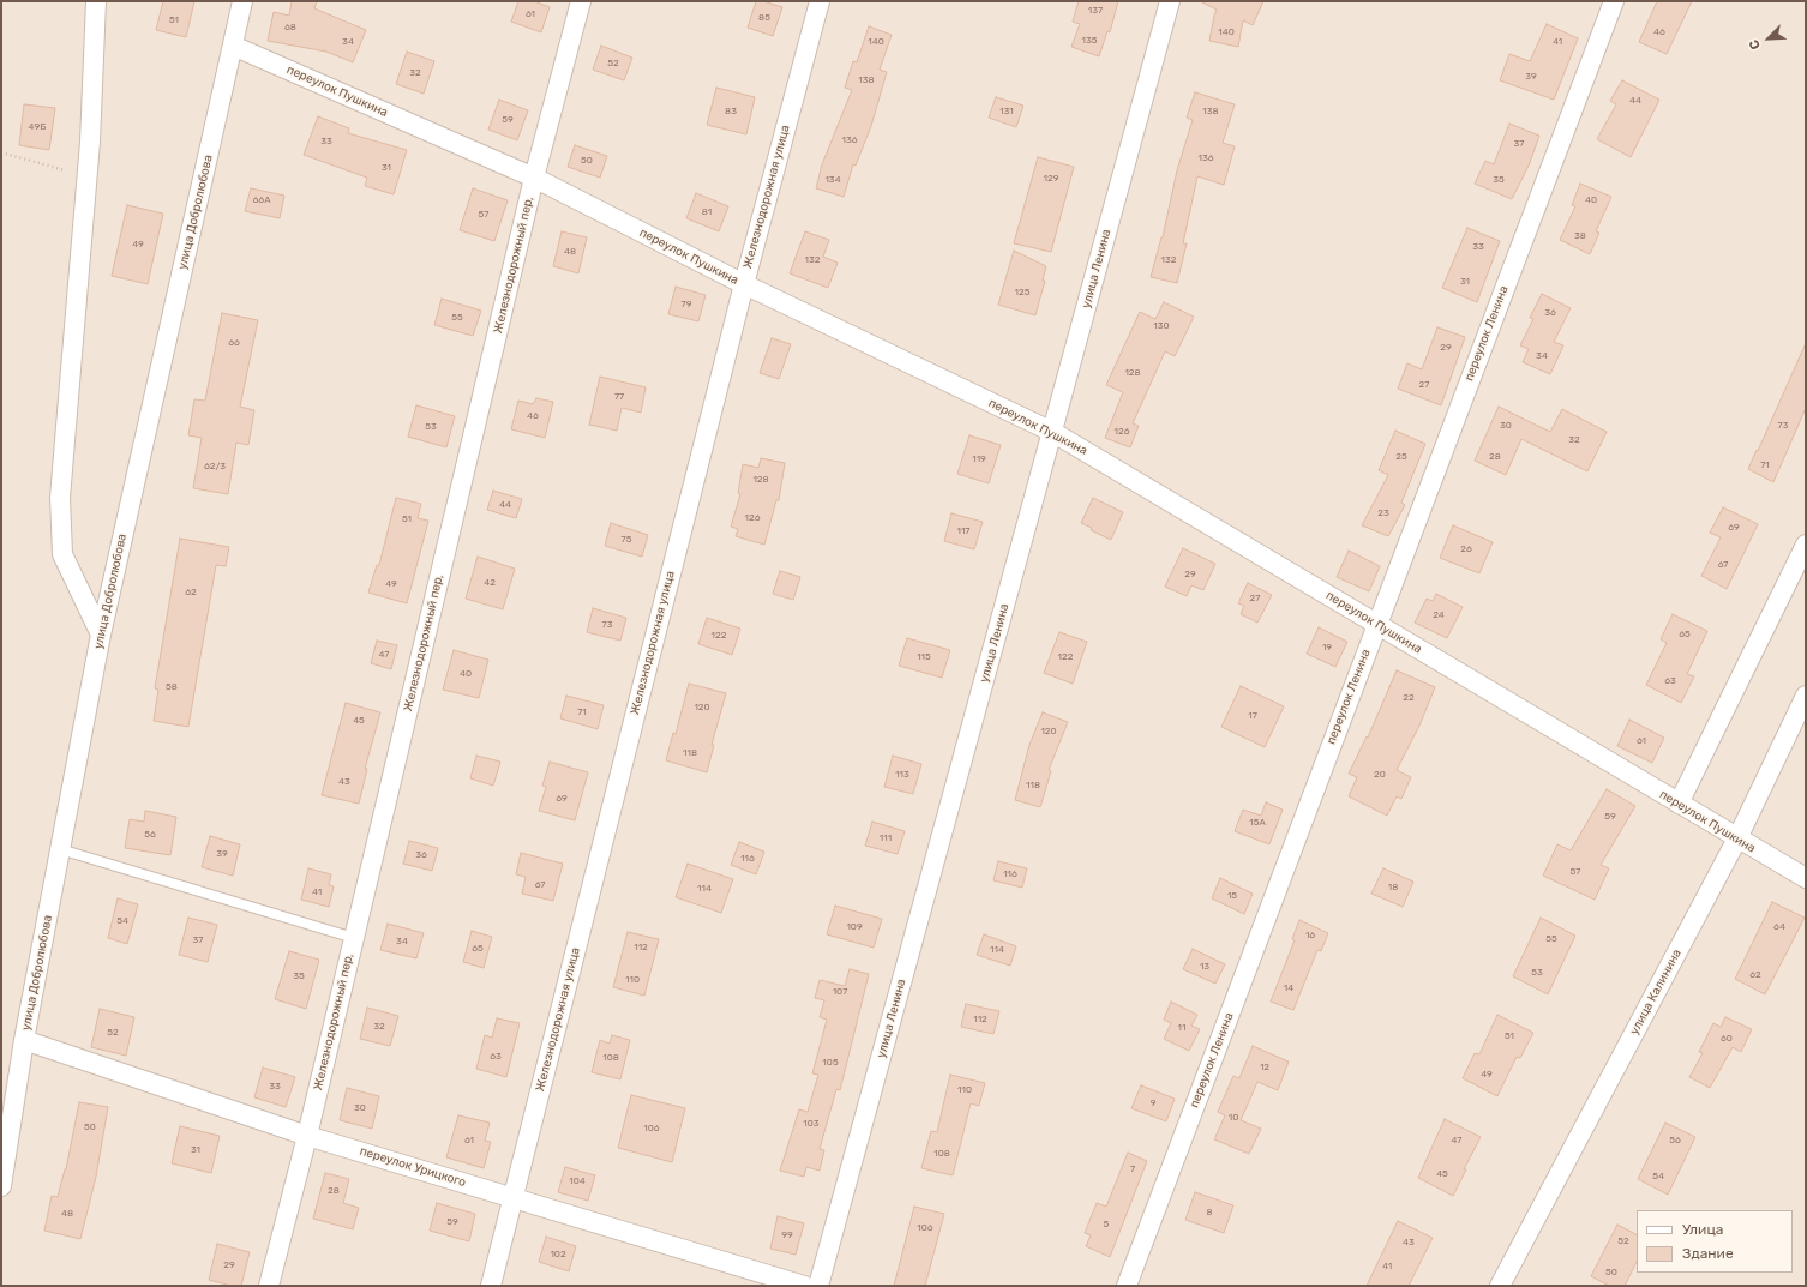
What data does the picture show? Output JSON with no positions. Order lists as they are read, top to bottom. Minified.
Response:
{"streets":{"street":["переулок Пушкина","Железнодорожная улица","улица Добролюбова","Железнодорожный пер,","улица Ленина","переулок Ленина","улица Калинина","переулок Урицкого"]},"crossings":[["переулок Пушкина","Железнодорожная улица"],["переулок Пушкина","улица Добролюбова"],["переулок Пушкина","Железнодорожный пер,"],["переулок Пушкина","улица Ленина"],["переулок Пушкина","переулок Ленина"],["переулок Пушкина","улица Калинина"],["Железнодорожная улица","переулок Урицкого"],["улица Добролюбова","переулок Урицкого"],["Железнодорожный пер,","переулок Урицкого"]],"house_numbers":["137","61","85","51","68","140","46","135","34","140","41","52","32","39","138","44","83","131","138","59","49Б","136","33","37","136","50","31","129","134","35","66А","40","81","57","38","49","33","48","132","132","31","125","79","36","55","130","66","29","34","128","27","77","46","30","73","53","126","32","25","28","119","71","62/3","128","44","23","126","51","69","117","75","26","67","29","42","49","62","27","24","73","65","122","19","47","115","122","40","63","58","22","120","71","17","45","120","61","118","113","20","43","118","69","59","15А","56","111","39","36","116","57","116","67","18","114","41","15","54","109","64","16","55","37","34","112","65","114","13","53","62","35","110","14","107","112","32","11","52","51","60","63","108","105","12","49","33","110","9","30","10","103","50","106","61","47","56","31","108","7","45","54","104","28","8","48","59","5","106","99","52","43","102","29","41","50"],"legend":["Улица","Здание"],"north":"bottom left"}
